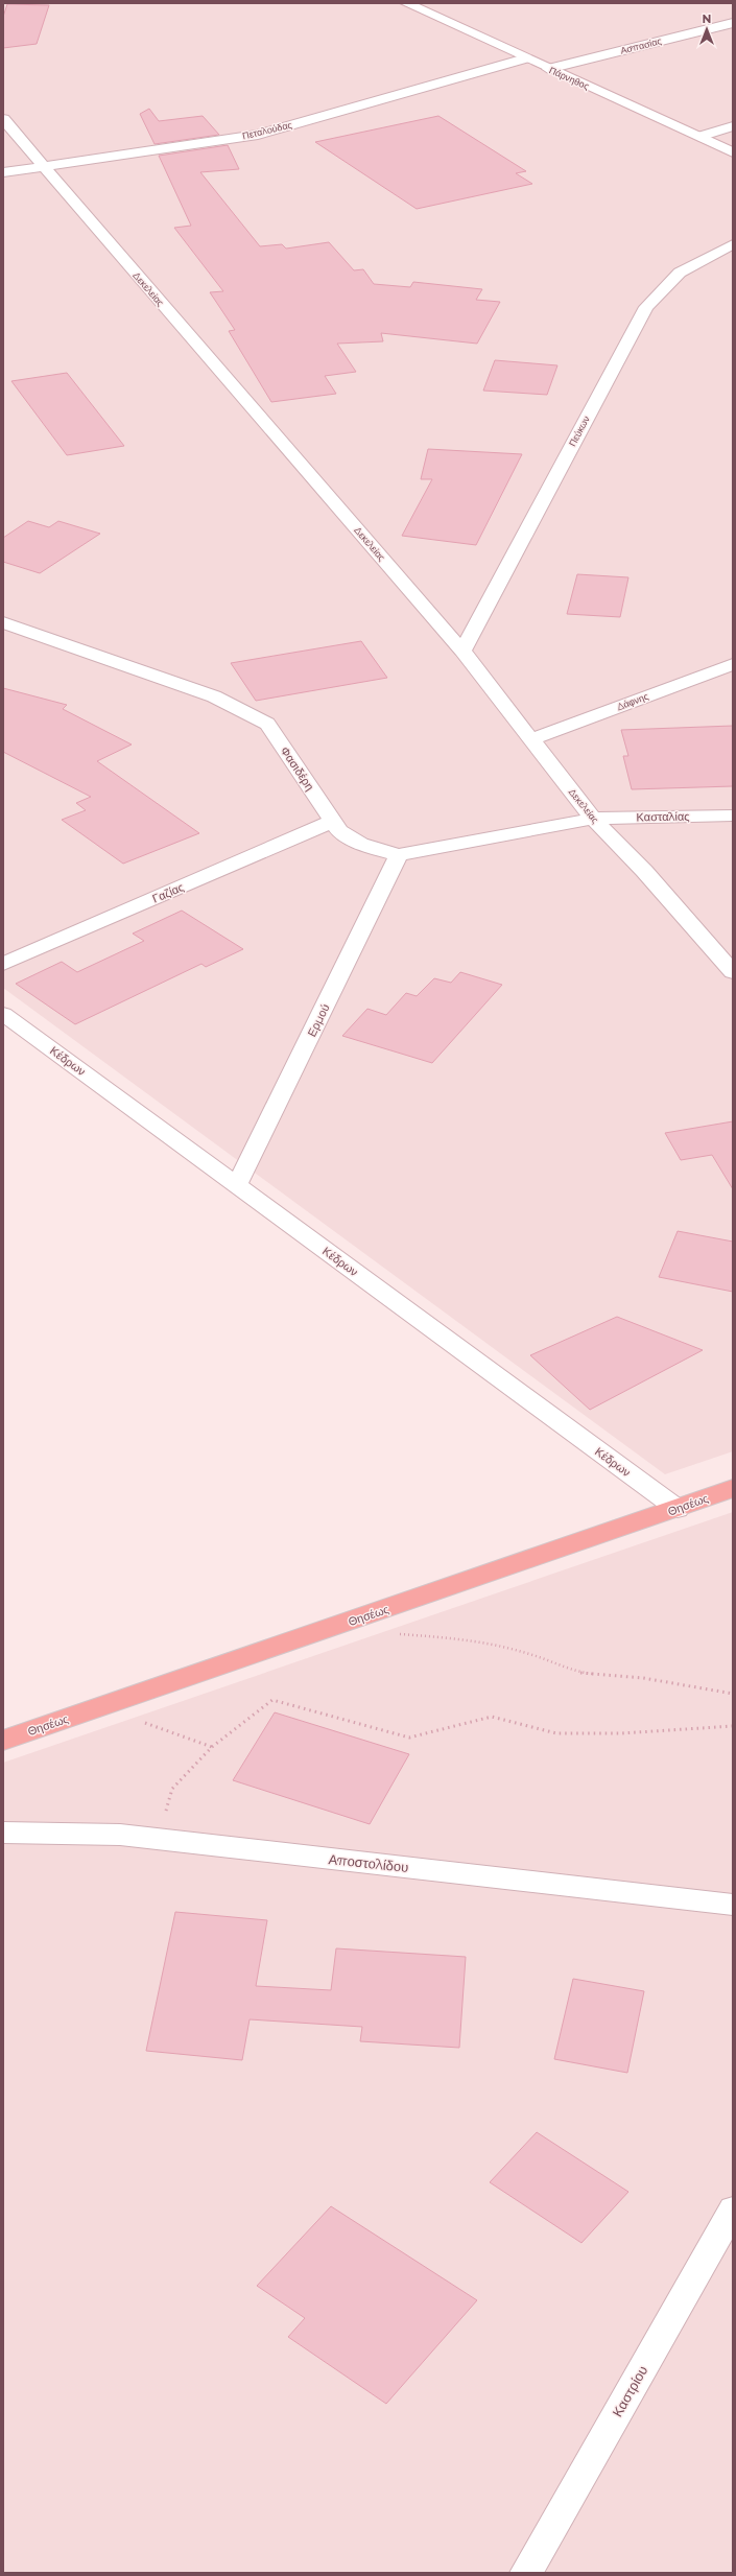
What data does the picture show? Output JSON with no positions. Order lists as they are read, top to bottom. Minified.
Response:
{"streets":{"main road":["Θησέως"],"street":["Ασπασίας","Πάρνηθος","Πεταλούδας","Δεκελείας","Πεύκων","Δάφνης","Φασιδέρη","Κασταλίας","Γαζίας","Ερμού","Κέδρων","Αποστολίδου","Καστρίου"]},"crossings":[["Ασπασίας","Πάρνηθος"],["Πάρνηθος","Πεταλούδας"],["Πεταλούδας","Δεκελείας"],["Δεκελείας","Πεύκων"],["Δεκελείας","Δάφνης"],["Δεκελείας","Φασιδέρη"],["Δεκελείας","Κασταλίας"],["Φασιδέρη","Κασταλίας"],["Φασιδέρη","Γαζίας"],["Φασιδέρη","Ερμού"],["Ερμού","Κέδρων"],["Κέδρων","Θησέως"]],"north":"top"}
